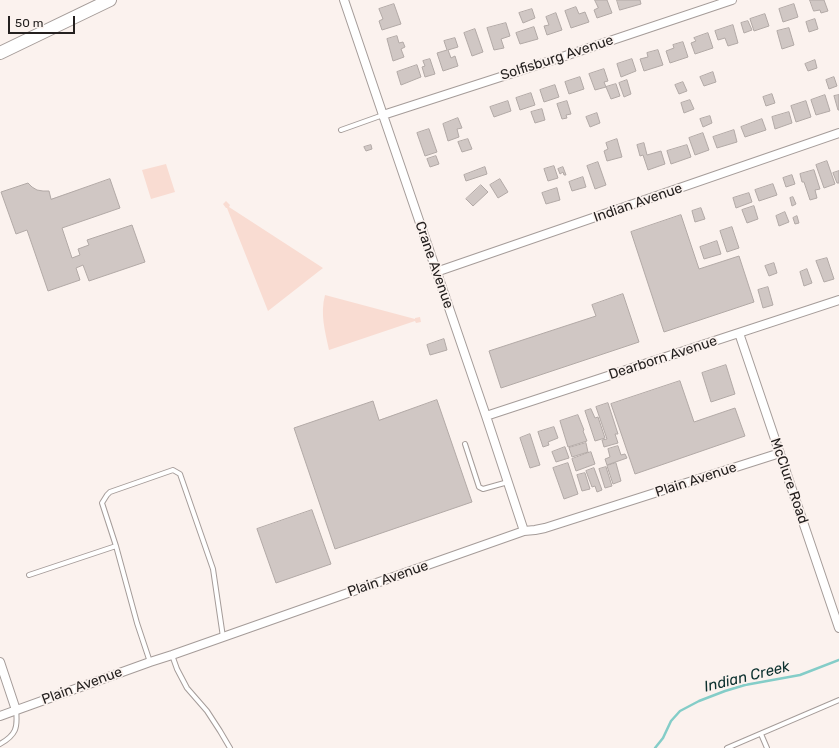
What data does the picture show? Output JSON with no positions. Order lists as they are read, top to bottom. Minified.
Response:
{"streets":{"street":["Solfisburg Avenue","Indian Avenue","Crane Avenue","Dearborn Avenue","Plain Avenue","McClure Road"]},"crossings":[["Solfisburg Avenue","Crane Avenue"],["Indian Avenue","Crane Avenue"],["Crane Avenue","Dearborn Avenue"],["Crane Avenue","Plain Avenue"],["Dearborn Avenue","McClure Road"],["Plain Avenue","McClure Road"]],"water":["Indian Creek"],"scale_bar":"50 m"}
